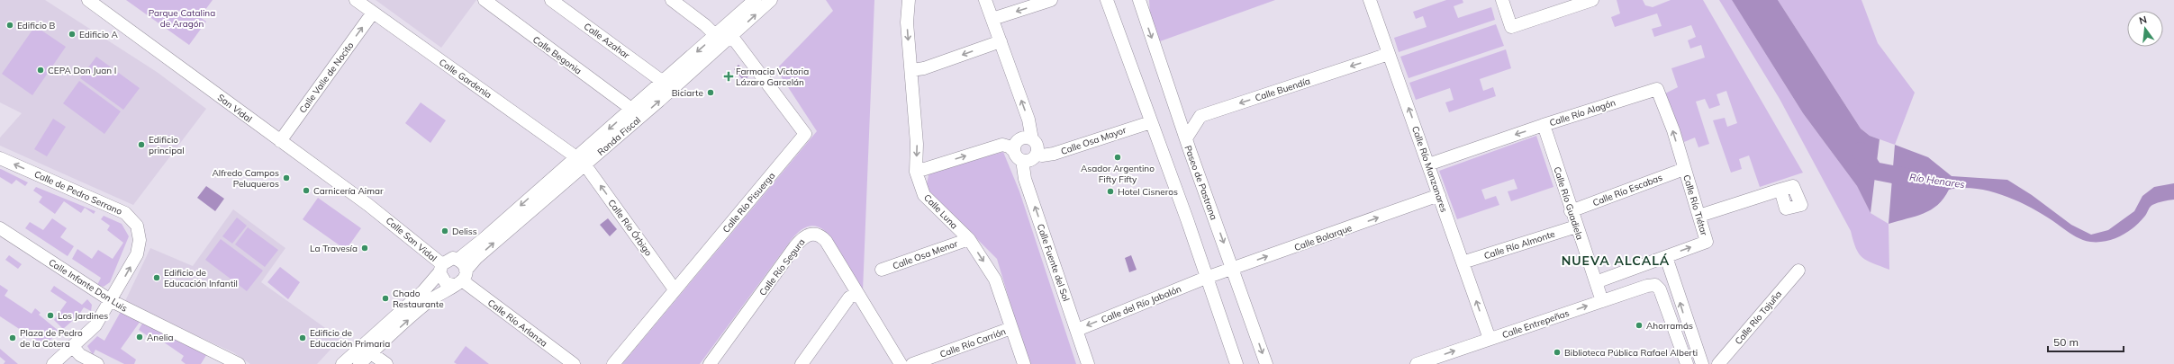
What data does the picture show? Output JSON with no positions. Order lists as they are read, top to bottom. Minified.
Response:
{"streets":{"street":["Calle Azahar","Calle Begonia","Calle Valle de Nocito","Calle Gardenia","Calle Buendía","San Vidal","Calle Río Alagón","Ronda Fiscal","Calle Osa Mayor","Calle Río Manzanares","Paseo de Pastrana","Calle Río Escabas","Calle de Pedro Serrano","Calle Río Pisuerga","Calle Río Guadiela","Calle Río Tiétar","Calle Luna","Calle Río Órbigo","Calle Bolarque","Calle San Vidal","Calle Río Almonte","Calle Osa Menor","Calle Fuente del Sol","Calle Río Segura","Calle Infante Don Luis","Calle del Río Jabalón","Calle Río Tajuña","Calle Río Arlanza","Calle Entrepeñas","Calle Río Carrión"]},"crossings":[["Calle Azahar","Ronda Fiscal"],["Calle Begonia","Ronda Fiscal"],["Calle Valle de Nocito","Calle Gardenia"],["Calle Valle de Nocito","San Vidal"],["Calle Gardenia","Ronda Fiscal"],["Calle Gardenia","Calle Río Órbigo"],["Calle Buendía","Calle Río Manzanares"],["San Vidal","Calle San Vidal"],["Calle Río Alagón","Calle Río Manzanares"],["Calle Río Alagón","Calle Río Escabas"],["Calle Río Alagón","Calle Río Guadiela"],["Calle Río Alagón","Calle Río Tiétar"],["Ronda Fiscal","Calle Río Pisuerga"],["Ronda Fiscal","Calle Río Órbigo"],["Ronda Fiscal","Calle San Vidal"],["Ronda Fiscal","Calle Río Arlanza"],["Calle Osa Mayor","Calle Fuente del Sol"],["Calle Río Manzanares","Calle Bolarque"],["Calle Río Manzanares","Calle Río Almonte"],["Calle Río Manzanares","Calle Entrepeñas"],["Paseo de Pastrana","Calle Bolarque"],["Calle Río Escabas","Calle Río Guadiela"],["Calle Río Escabas","Calle Río Tiétar"],["Calle de Pedro Serrano","Calle Infante Don Luis"],["Calle Río Pisuerga","Calle Río Órbigo"],["Calle Río Guadiela","Calle Río Almonte"],["Calle Río Guadiela","Calle Entrepeñas"],["Calle Luna","Calle Osa Menor"],["Calle Luna","Calle Río Carrión"],["Calle Bolarque","Calle del Río Jabalón"],["Calle San Vidal","Calle Río Arlanza"],["Calle Fuente del Sol","Calle del Río Jabalón"]],"one_way":["Calle Valle de Nocito","Calle Buendía","Calle Río Manzanares","Calle Río Órbigo","Calle Bolarque","Calle Fuente del Sol","Calle del Río Jabalón","Calle Entrepeñas"],"districts":["NUEVA ALCALÁ"],"water":["Río Henares"],"parks":["Parque Catalina de Aragón"],"places":{"other":["Edificio B","Edificio A","CEPA Don Juan I","Biciarte","Edificio principal","Asador Argentino Fifty Fifty","Alfredo Campos Peluqueros","Carnicería Aimar","Hotel Cisneros","Deliss","La Travesía","Edificio de Educación Infantil","Chado Restaurante","Los Jardines","Ahorramás","Anelia","Plaza de Pedro de la Cotera","Edificio de Educación Primaria","Biblioteca Pública Rafael Alberti"],"health":["Farmacia Victoria Lázaro Garcelán"]},"scale_bar":"50 m","north":"top"}
